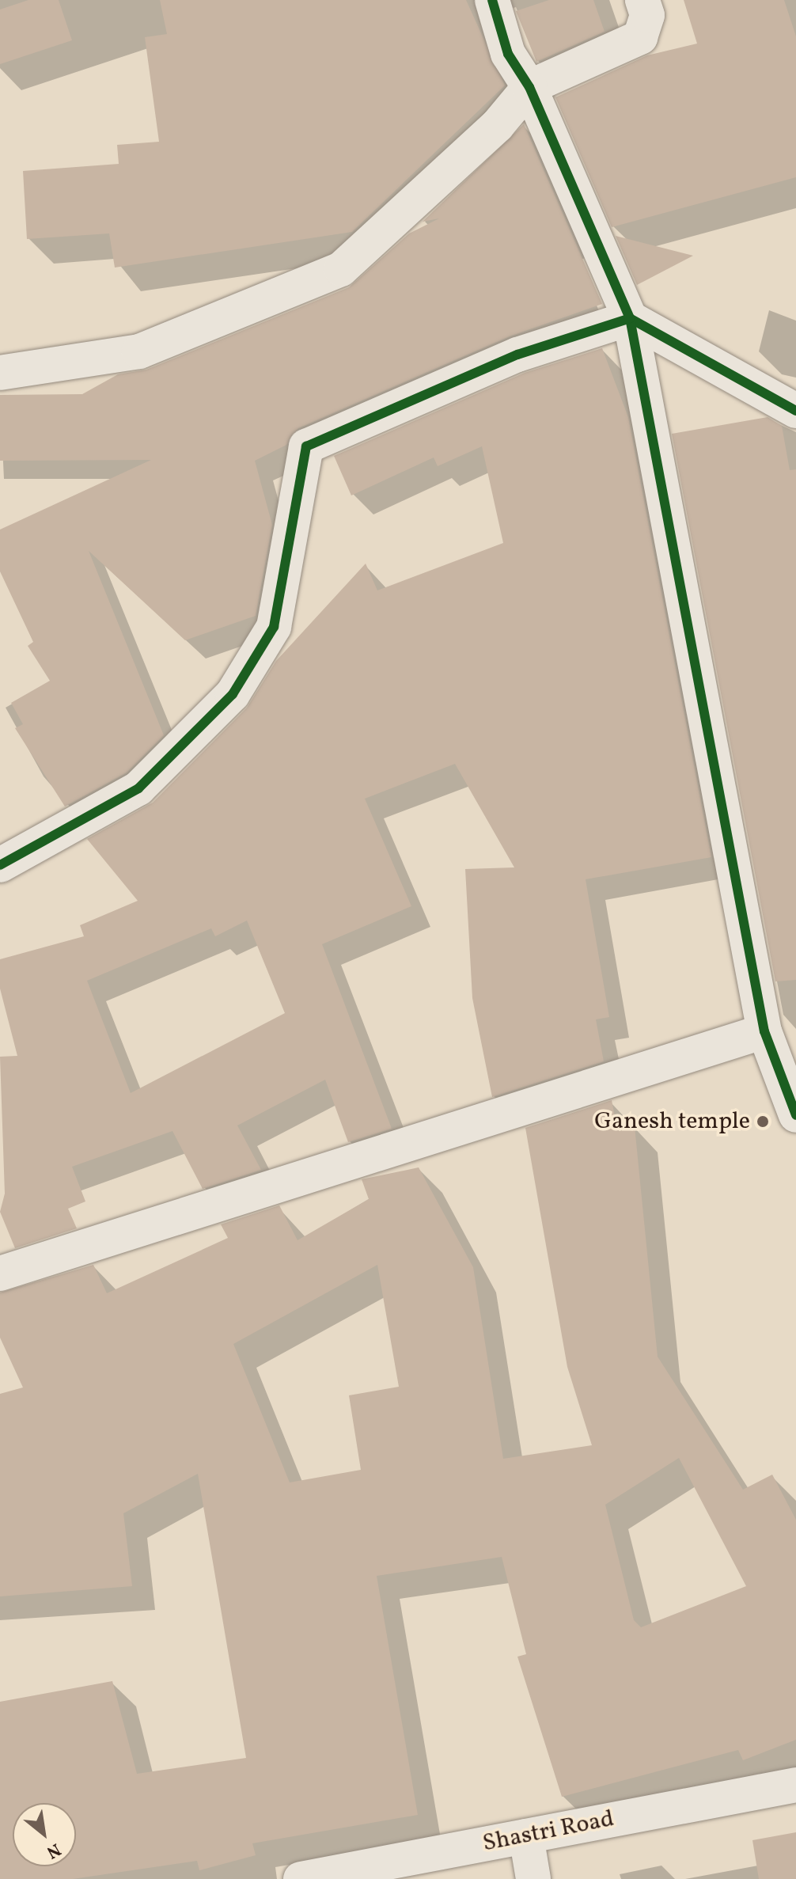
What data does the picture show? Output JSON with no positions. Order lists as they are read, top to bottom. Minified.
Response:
{"streets":{"street":["Shastri Road"]},"places":["Ganesh temple"],"north":"bottom right"}
